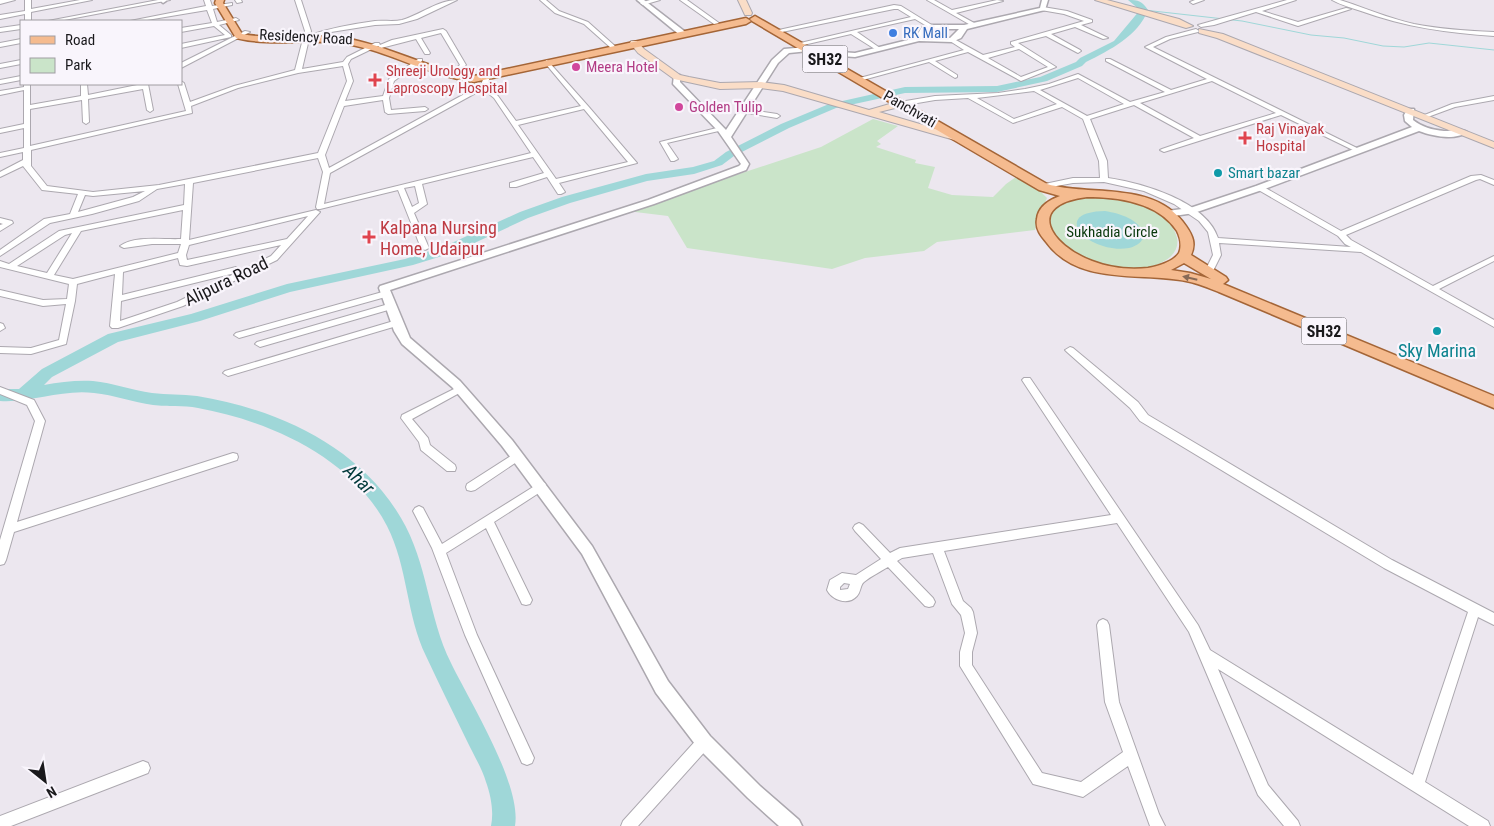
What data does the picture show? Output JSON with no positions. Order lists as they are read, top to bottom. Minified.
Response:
{"streets":{"main road":["Residency Road","SH32","Panchvati"],"street":["Alipura Road"]},"crossings":[["SH32","Panchvati"]],"water":["Ahar"],"parks":["Sukhadia Circle"],"places":{"other":["RK Mall","Meera Hotel","Golden Tulip","Smart bazar","Sky Marina"],"health":["Shreeji Urology and Laproscopy Hospital","Raj Vinayak Hospital","Kalpana Nursing Home, Udaipur"]},"legend":["Road","Park"],"north":"bottom right"}
